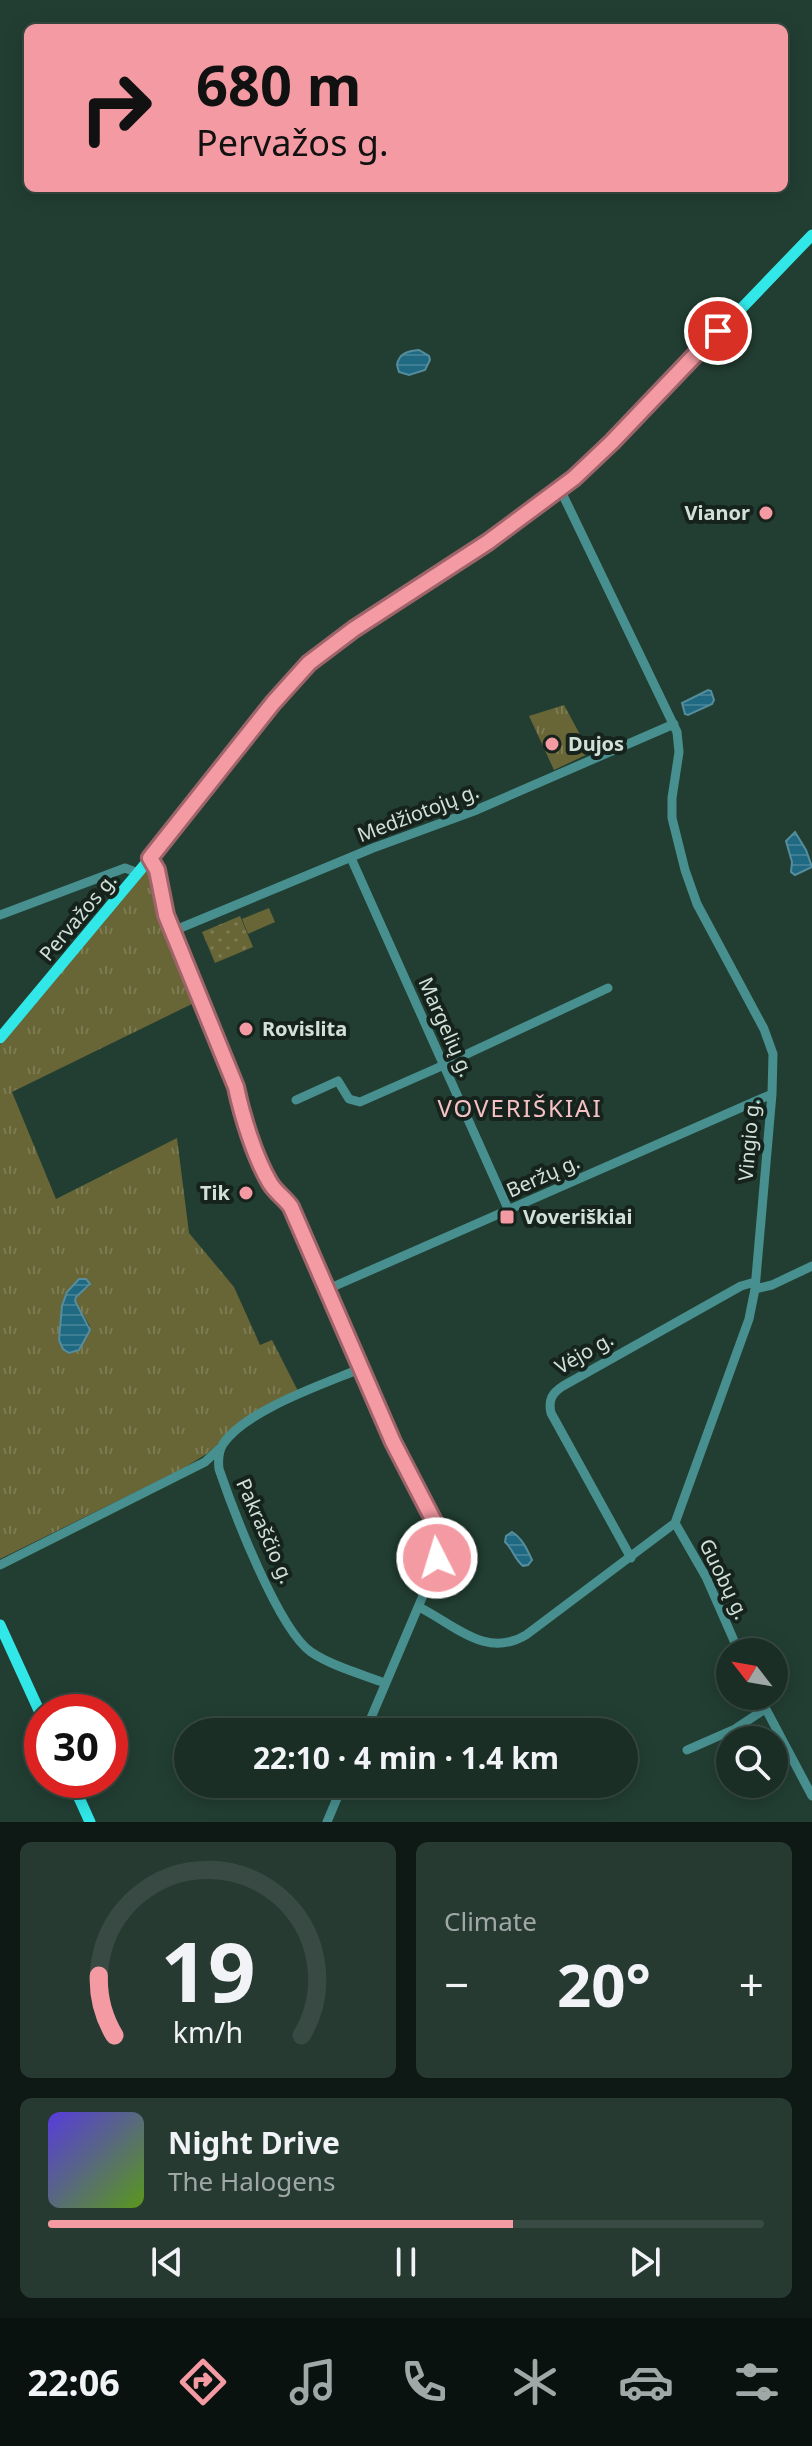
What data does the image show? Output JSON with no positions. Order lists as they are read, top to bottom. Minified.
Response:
{"streets":{"main road":["Pervažos g."],"street":["Medžiotojų g.","Margelių g.","Vingio g.","Beržų g.","Vėjo g.","Pakraščio g.","Guobų g."]},"crossings":[["Medžiotojų g.","Margelių g."],["Medžiotojų g.","Vingio g."],["Pervažos g.","Vingio g."],["Margelių g.","Beržų g."],["Vingio g.","Beržų g."],["Vingio g.","Vėjo g."],["Vingio g.","Guobų g."]],"districts":["VOVERIŠKIAI"],"places":{"other":["Vianor","Dujos","Rovislita","Tik"],"transit":["Voveriškiai"]},"north":"top left","page":{"turn":["680 m","Pervažos g."],"limit":"30","trip":"22:10 · 4 min · 1.4 km","tile":"Climate","heat":["−","20°","+"],"song":["Night Drive","The Halogens"],"tabs":"22:06","gauge":["19","km/h"]}}
